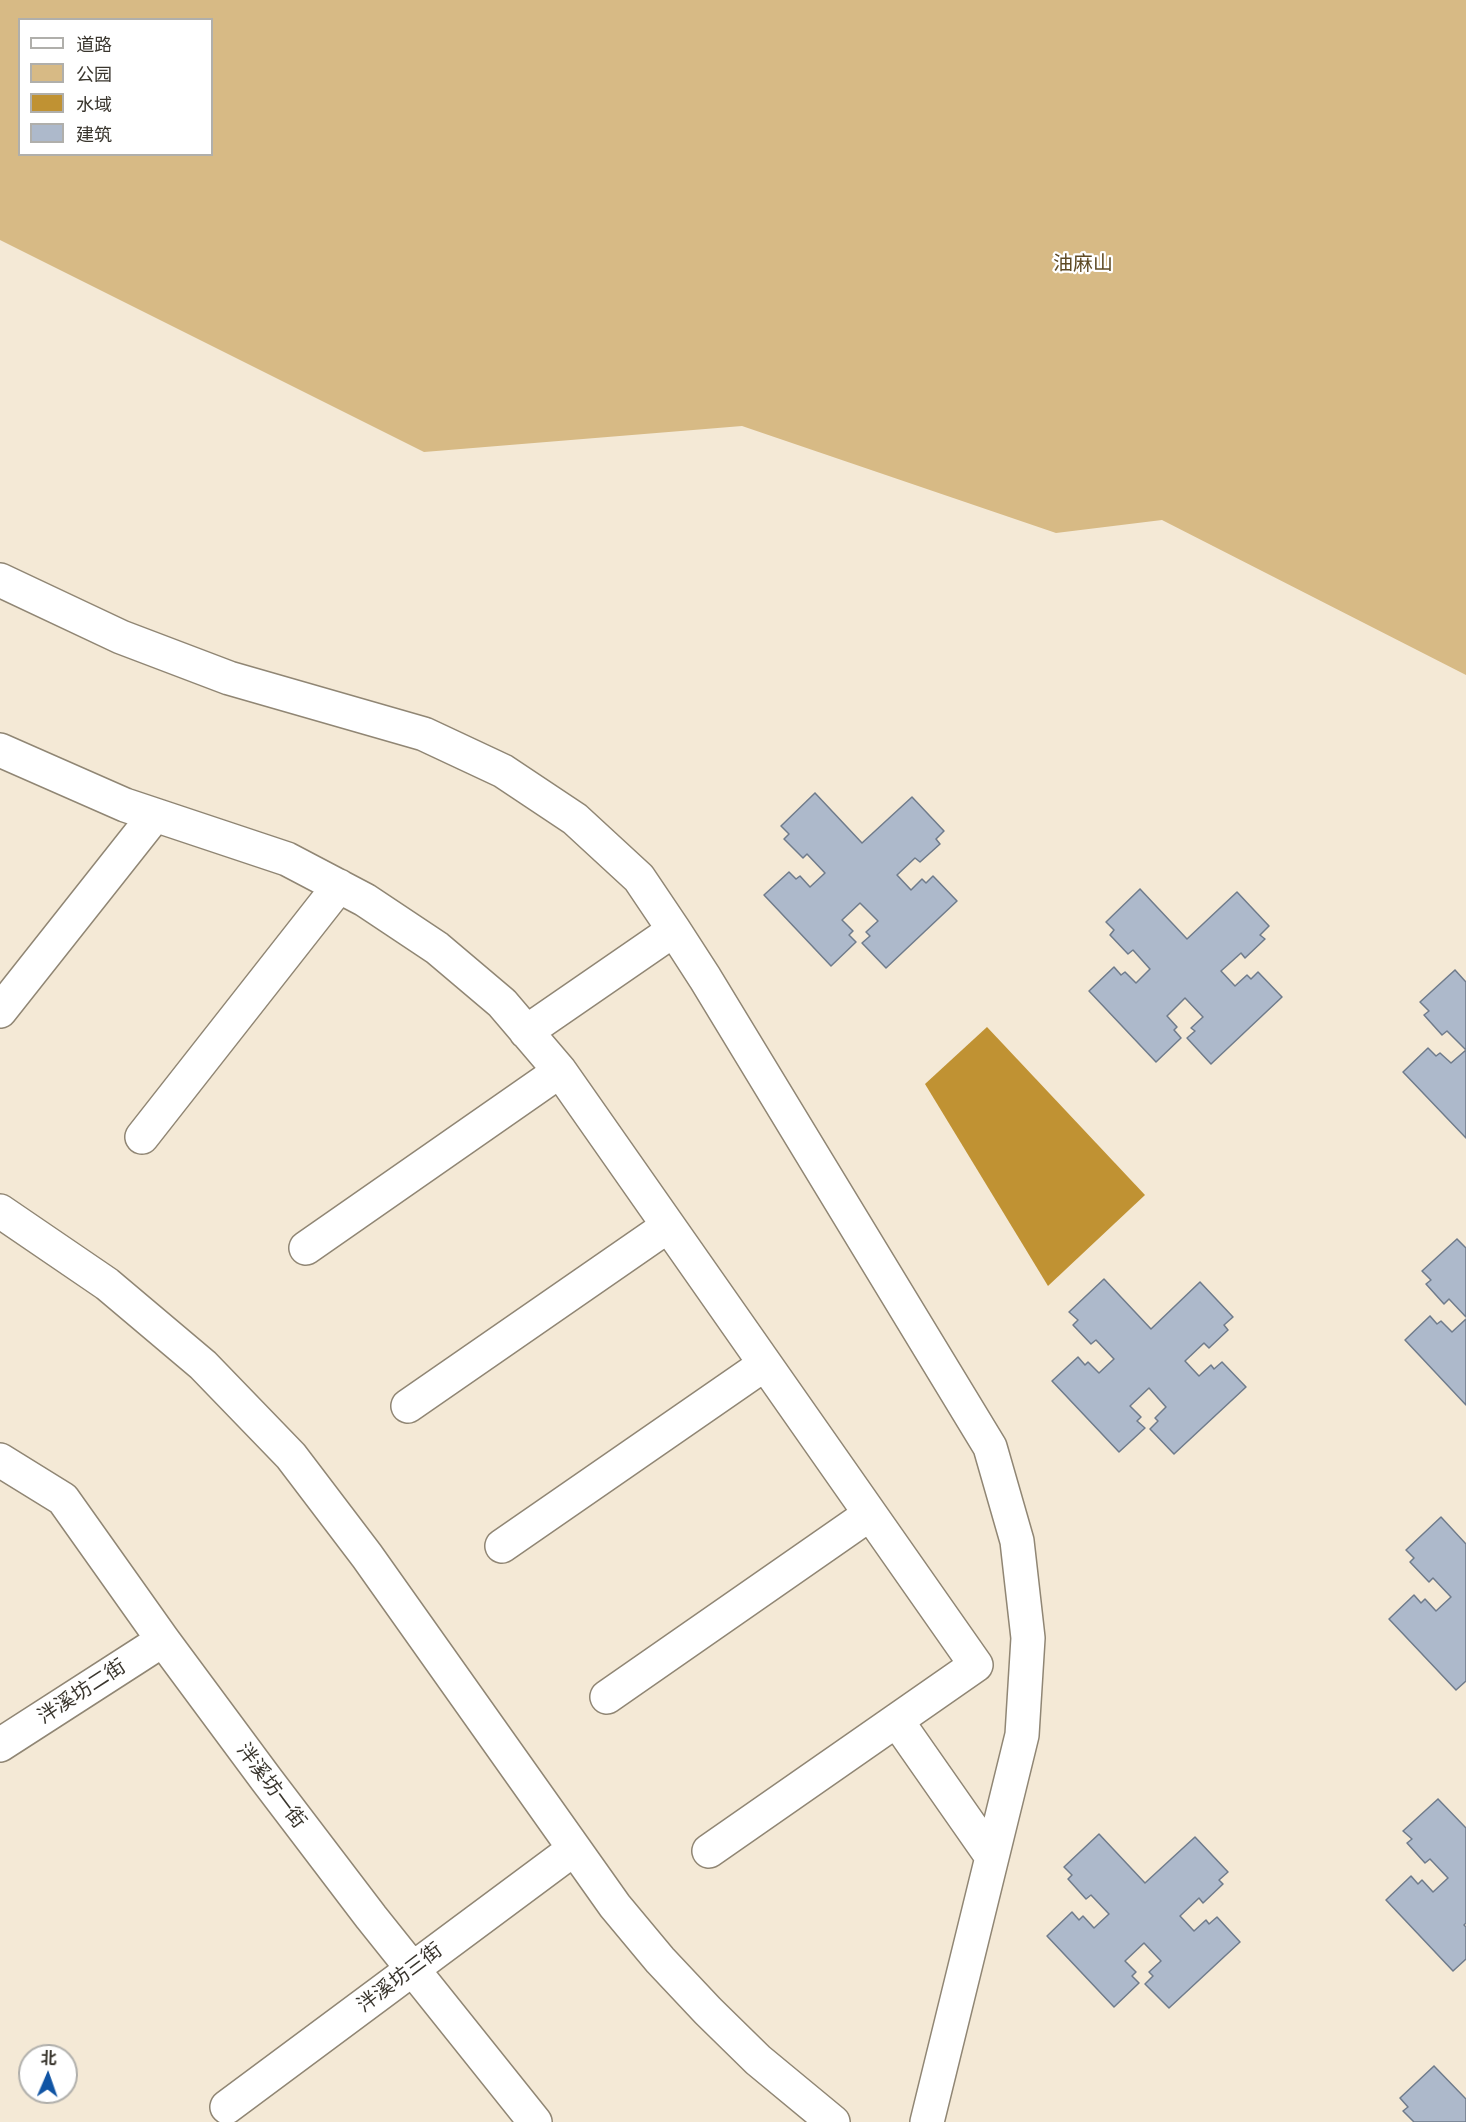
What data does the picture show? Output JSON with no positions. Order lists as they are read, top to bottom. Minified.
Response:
{"streets":{"street":["泮溪坊二街","泮溪坊一街","泮溪坊三街"]},"crossings":[["泮溪坊二街","泮溪坊一街"],["泮溪坊一街","泮溪坊三街"]],"parks":["油麻山"],"legend":["道路","公园","水域","建筑"],"north":"top"}
